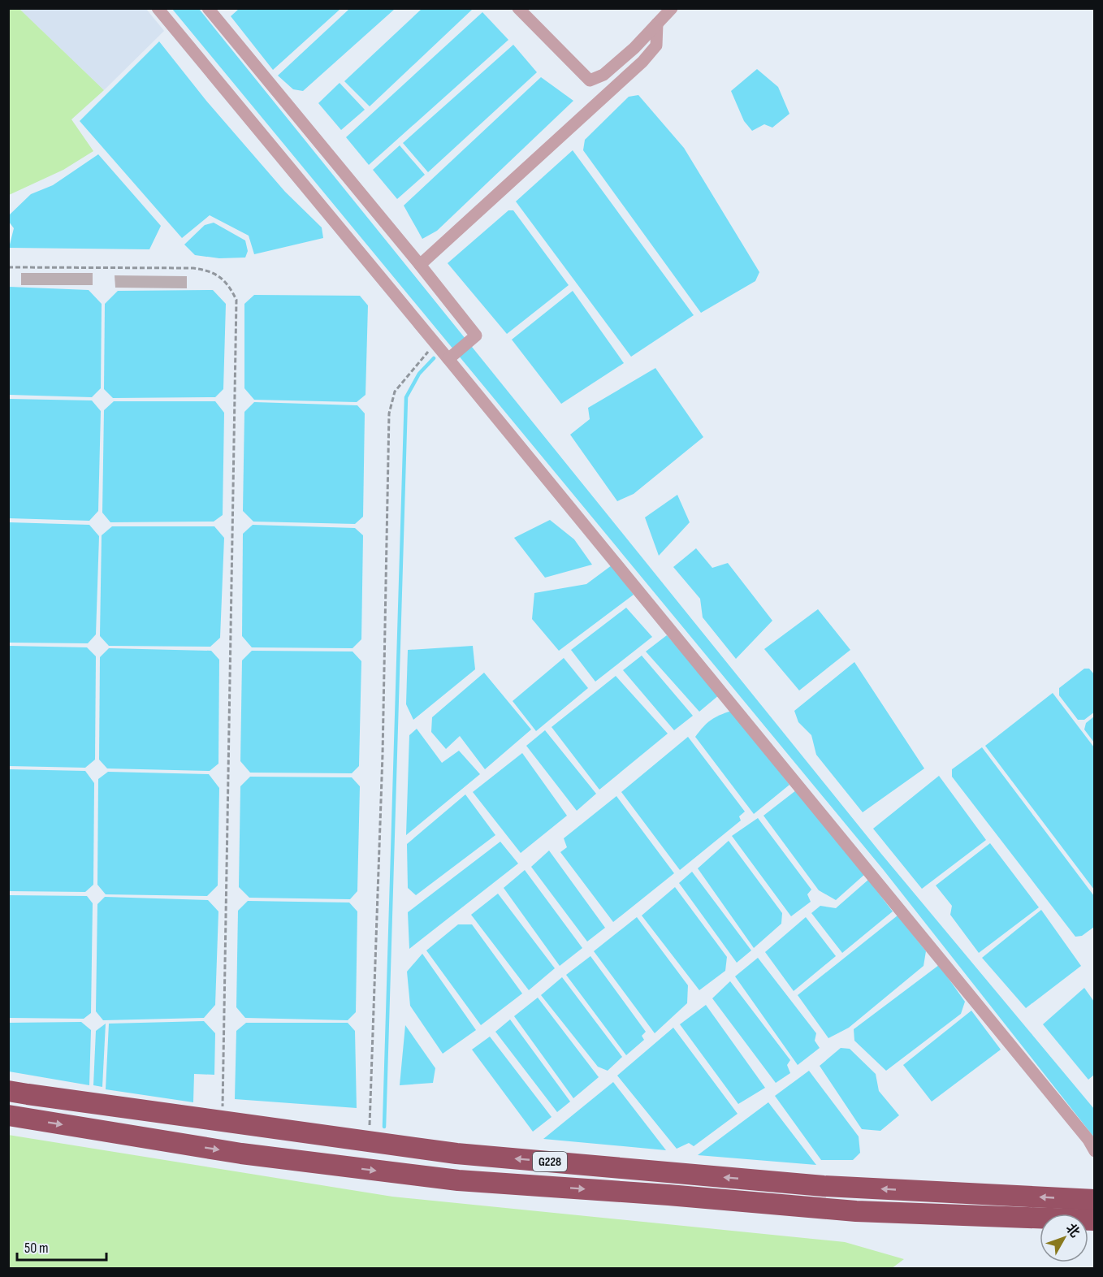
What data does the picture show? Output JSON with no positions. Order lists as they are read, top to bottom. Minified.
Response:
{"streets":{"highway":["G228"]},"scale_bar":"50 m","north":"top right"}
